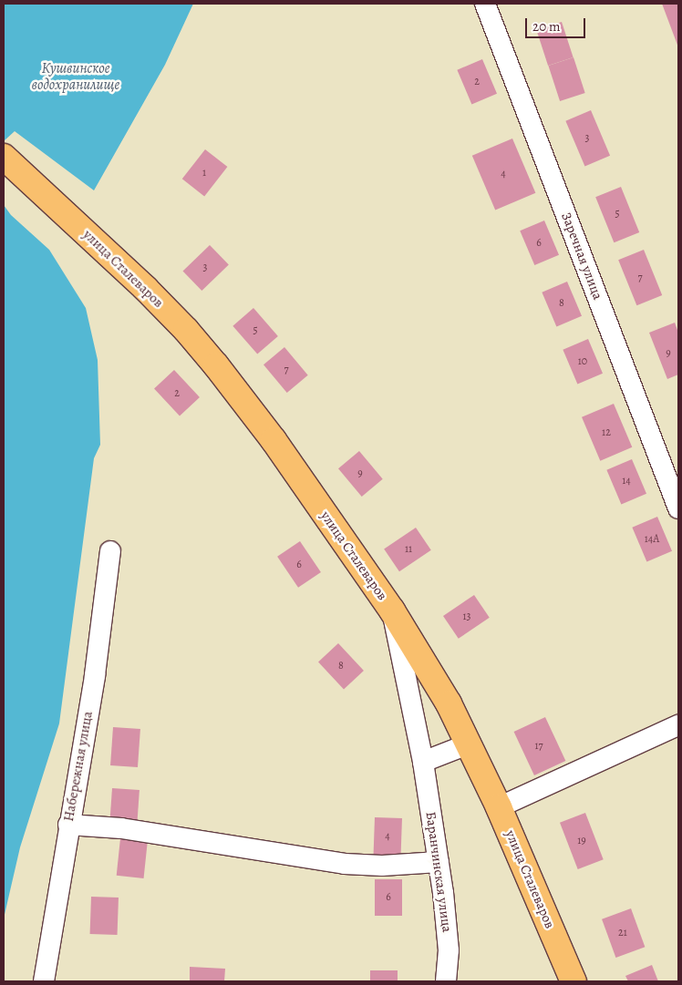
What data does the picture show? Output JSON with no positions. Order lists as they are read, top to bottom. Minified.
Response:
{"streets":{"main road":["улица Сталеваров"],"street":["Заречная улица","Набережная улица","Баранчинская улица"]},"crossings":[["улица Сталеваров","Баранчинская улица"]],"water":["Кушвинское водохранилище"],"house_numbers":["2","3","1","4","5","6","3","7","8","5","9","10","7","2","12","9","14","14А","11","6","13","8","17","4","19","6","21"],"scale_bar":"20 m"}
